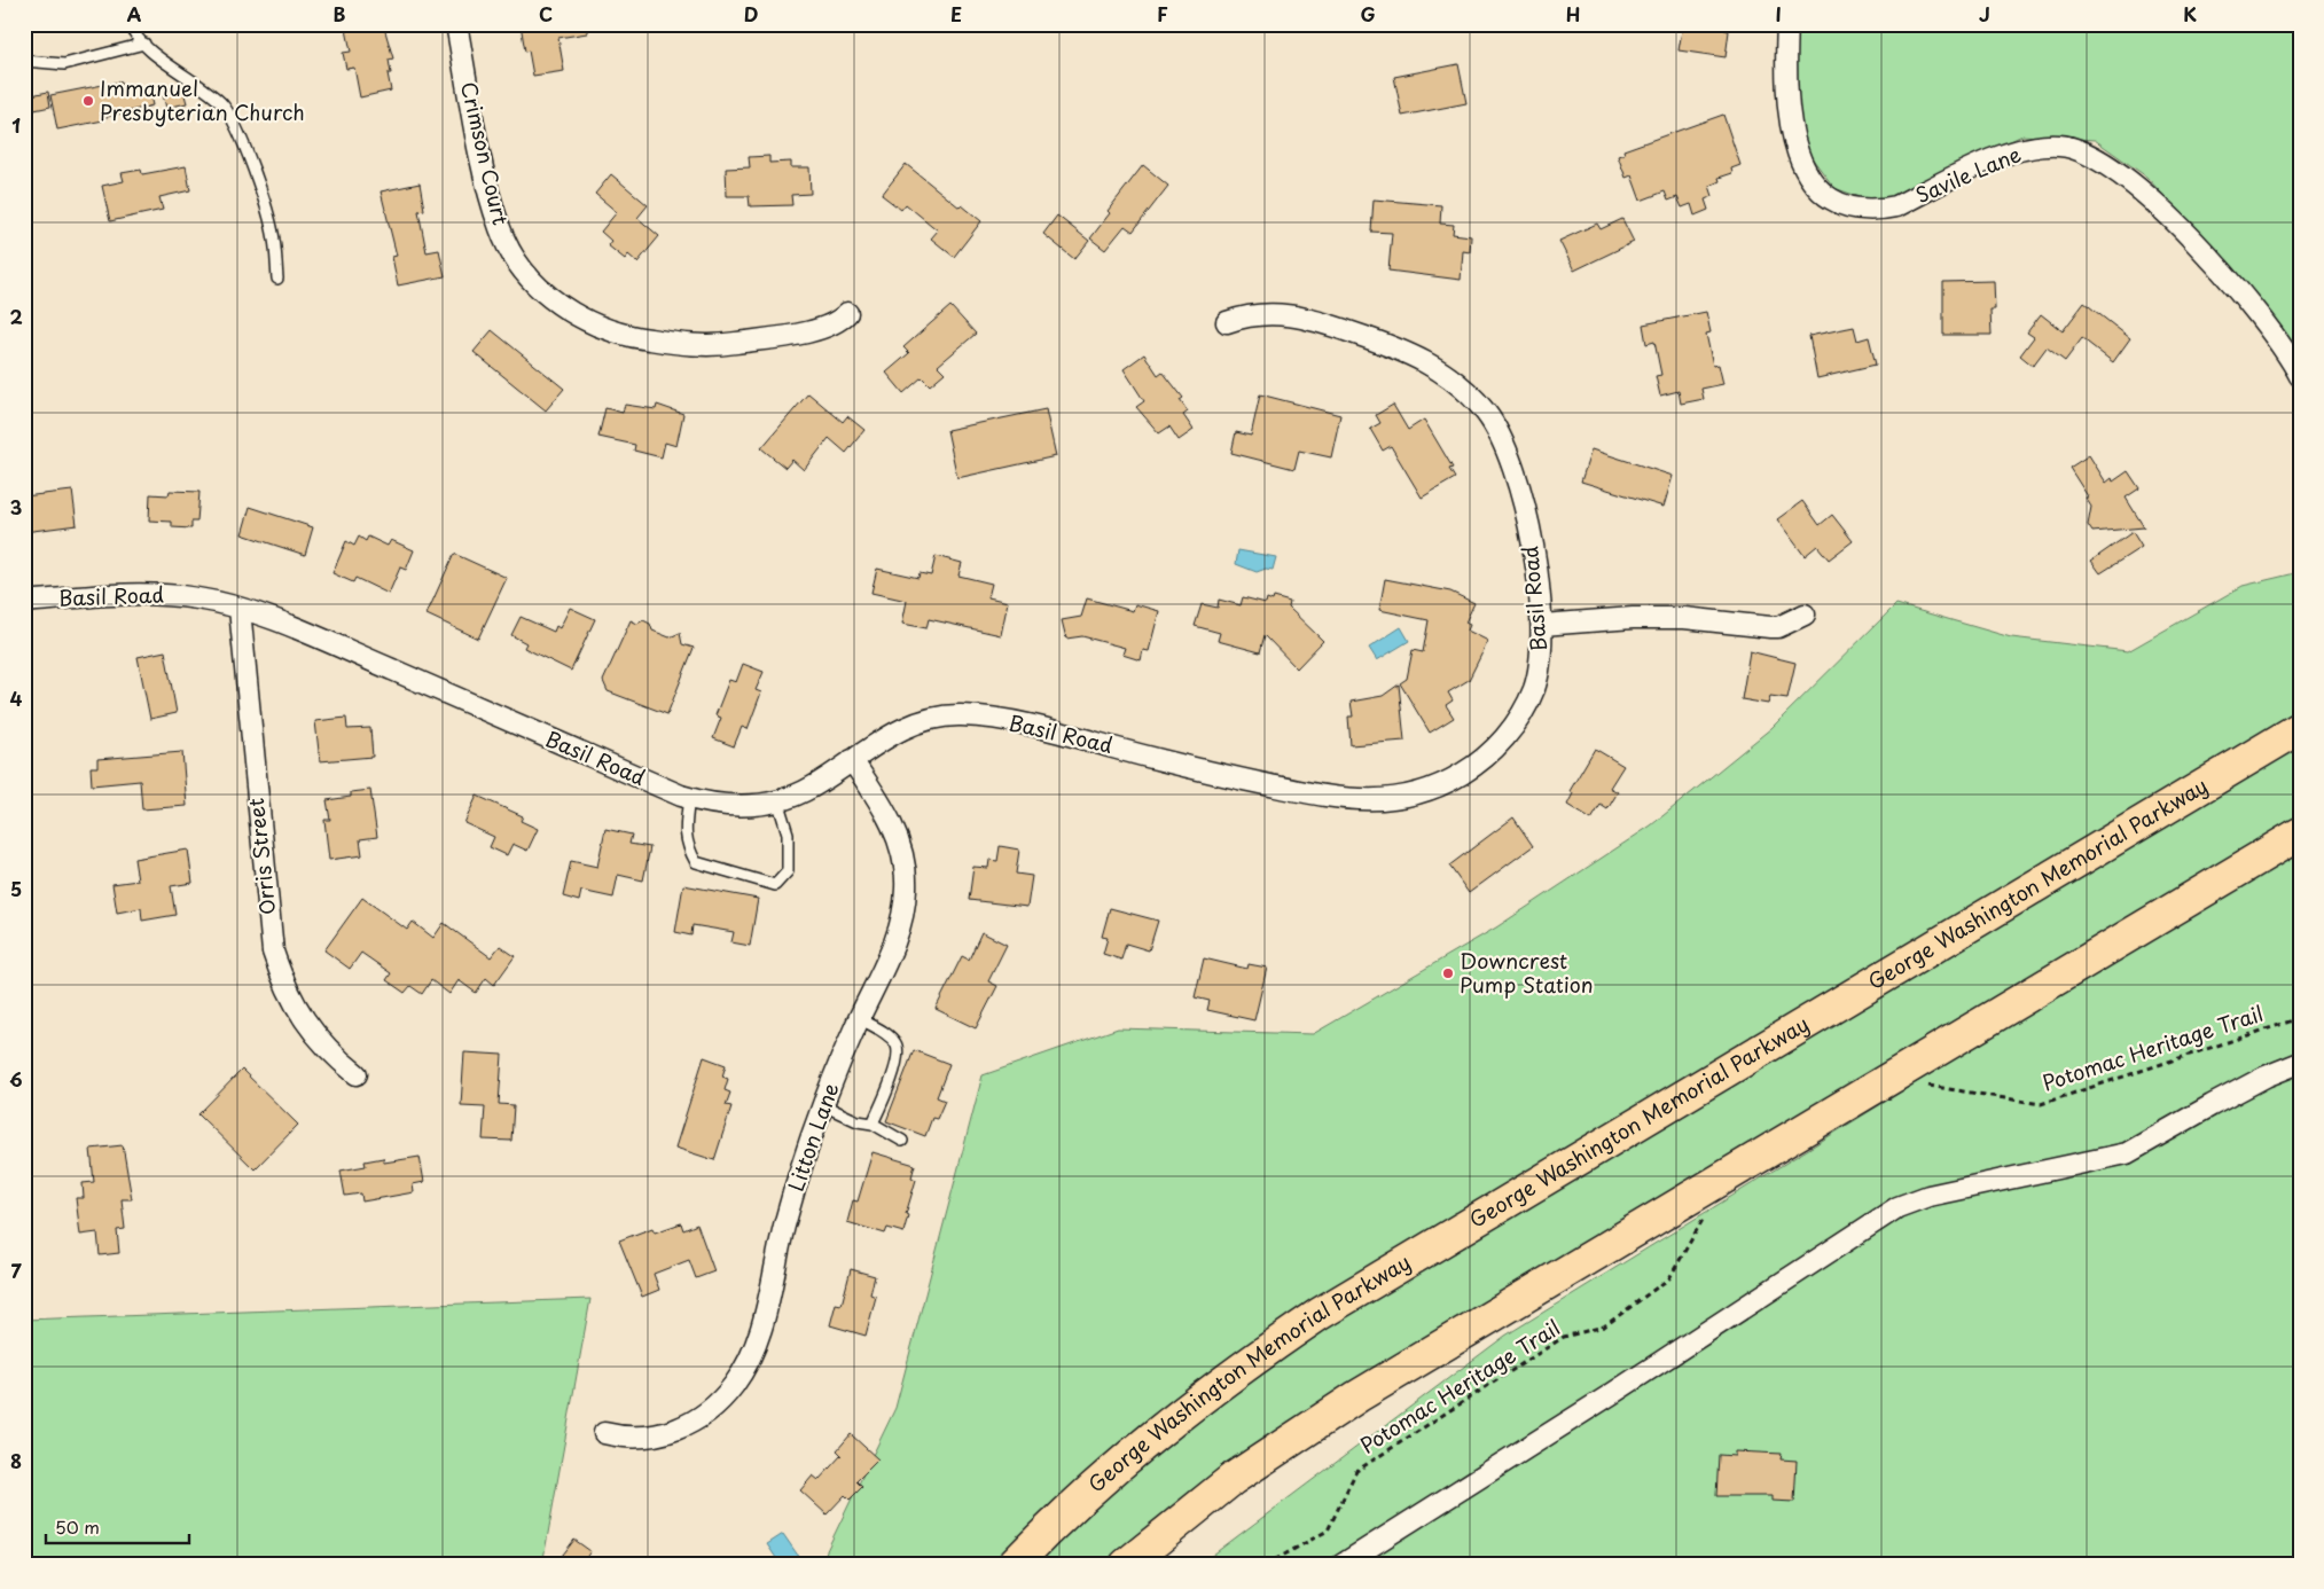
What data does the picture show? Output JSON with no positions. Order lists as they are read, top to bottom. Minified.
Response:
{"streets":{"highway":["George Washington Memorial Parkway"],"street":["Crimson Court","Savile Lane","Basil Road","Orris Street","Litton Lane"],"path":["Potomac Heritage Trail"]},"crossings":[["Basil Road","Orris Street"],["Basil Road","Litton Lane"]],"places":["Immanuel Presbyterian Church","Downcrest Pump Station"],"scale_bar":"50 m","grid":{"columns":["A","B","C","D","E","F","G","H","I","J","K"],"rows":["1","2","3","4","5","6","7","8"]}}
